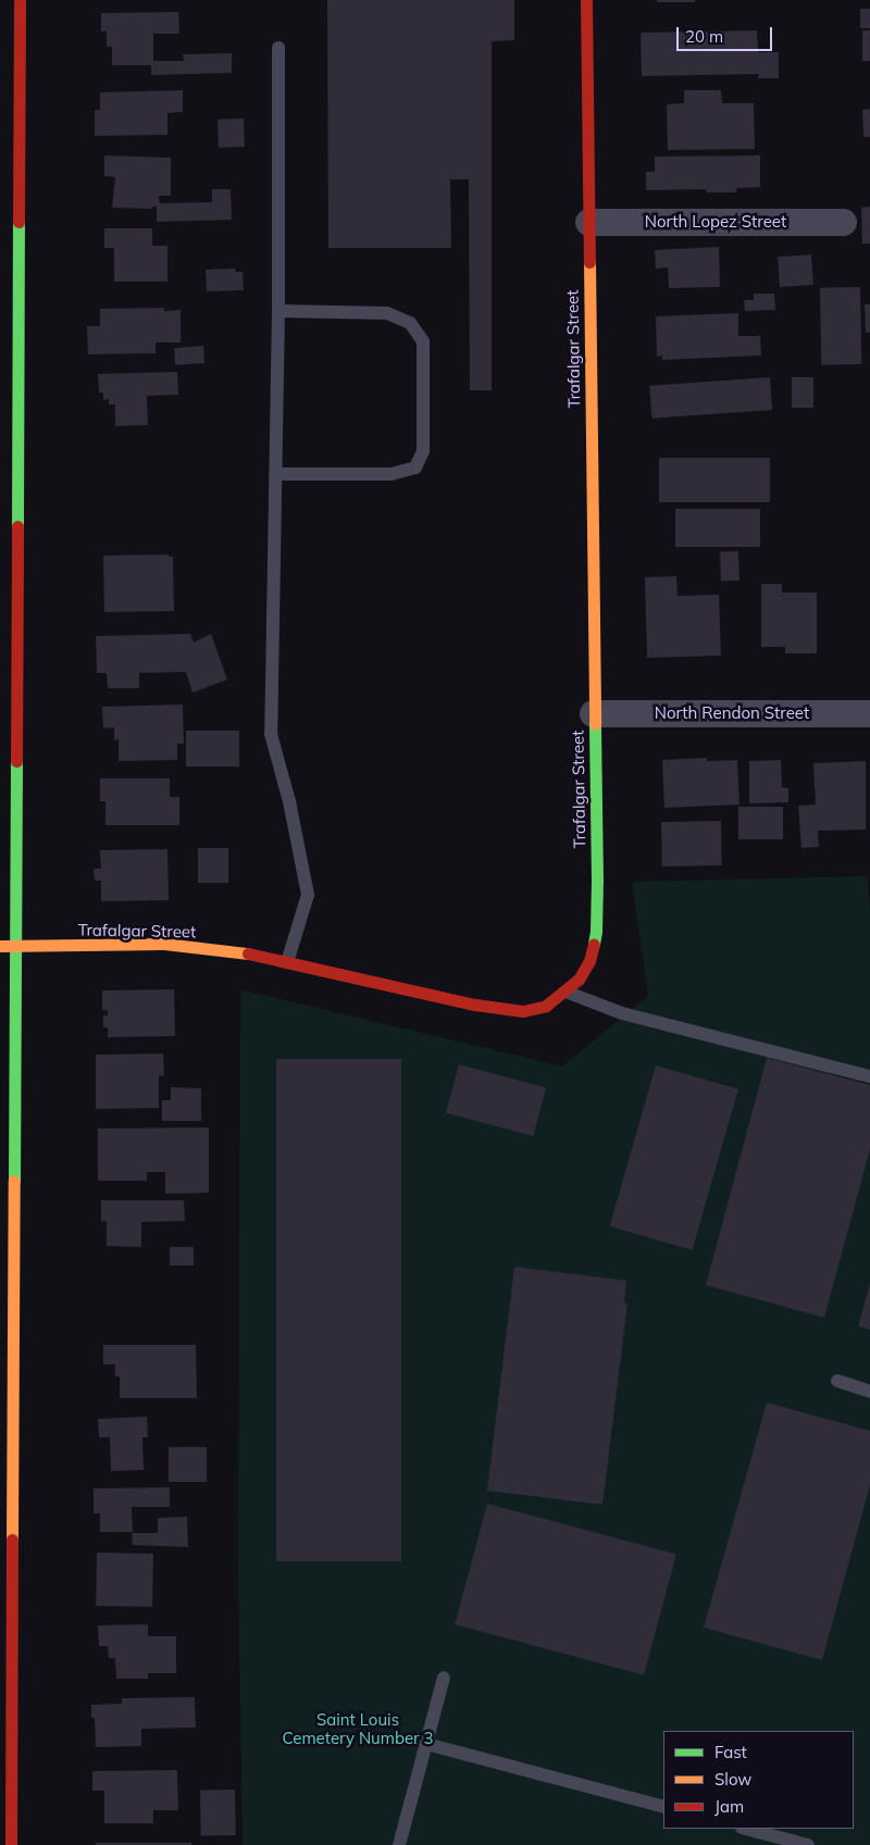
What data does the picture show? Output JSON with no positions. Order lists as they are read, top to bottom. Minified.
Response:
{"streets":{"street":["North Lopez Street","Trafalgar Street","North Rendon Street"]},"crossings":[["North Lopez Street","Trafalgar Street"],["Trafalgar Street","North Rendon Street"]],"parks":["Saint Louis Cemetery Number 3"],"legend":["Fast","Slow","Jam"],"scale_bar":"20 m"}
